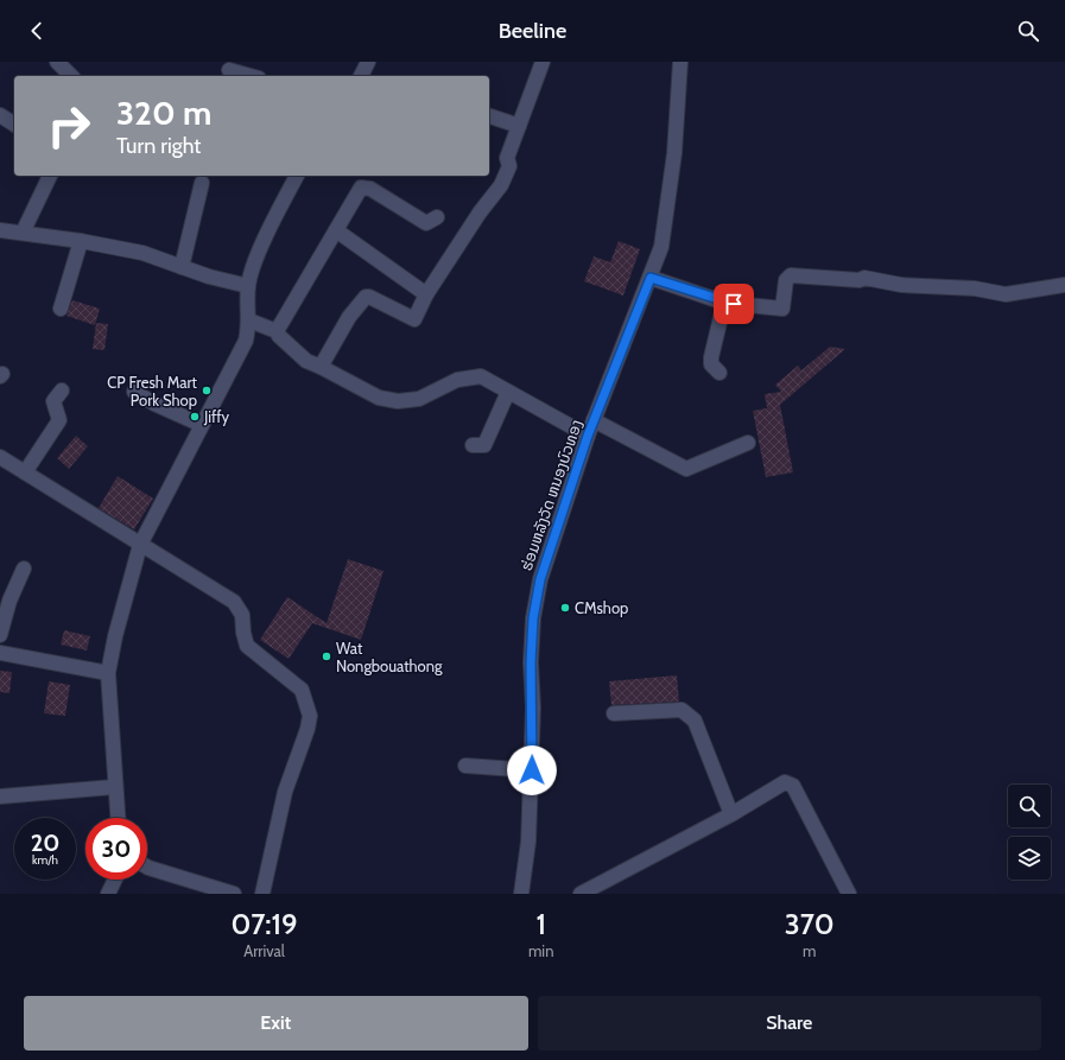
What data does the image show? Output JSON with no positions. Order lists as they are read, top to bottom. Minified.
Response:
{"streets":{"street":["ຮ່ອມຫລັງວັດ ຫນອງບົວທອງ"]},"places":["CP Fresh Mart Pork Shop","Jiffy","CMshop","Wat Nongbouathong"],"page":{"header":"Beeline","turn":["320 m","Turn right"],"speed":"20 km/h","limit":"30","eta":["07:19","Arrival","1","min","370","m"],"buttons":["Exit","Share"]}}
